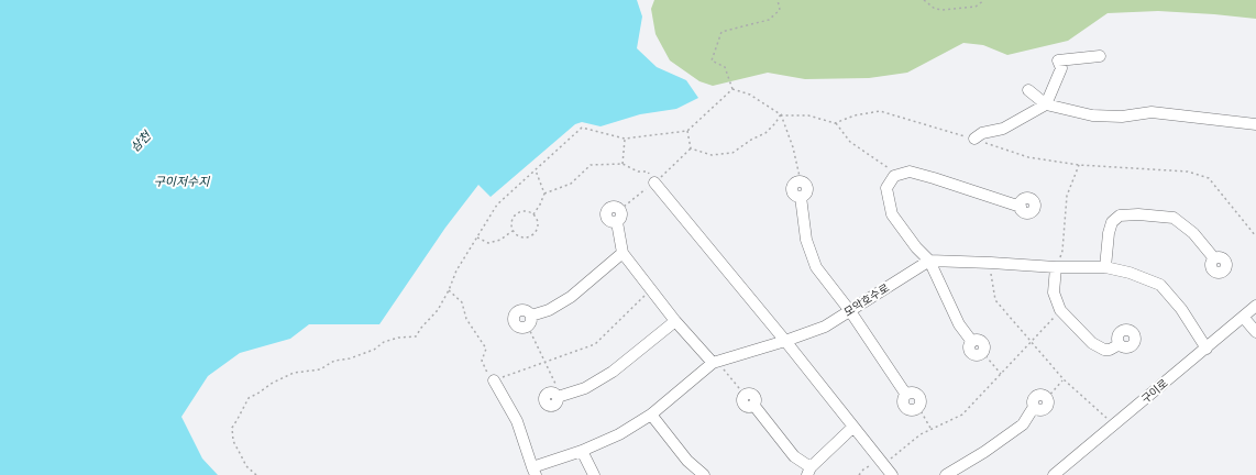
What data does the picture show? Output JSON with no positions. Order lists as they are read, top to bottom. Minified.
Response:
{"streets":{"street":["모악호수로","구이로"]},"water":["삼천","구이저수지"]}
